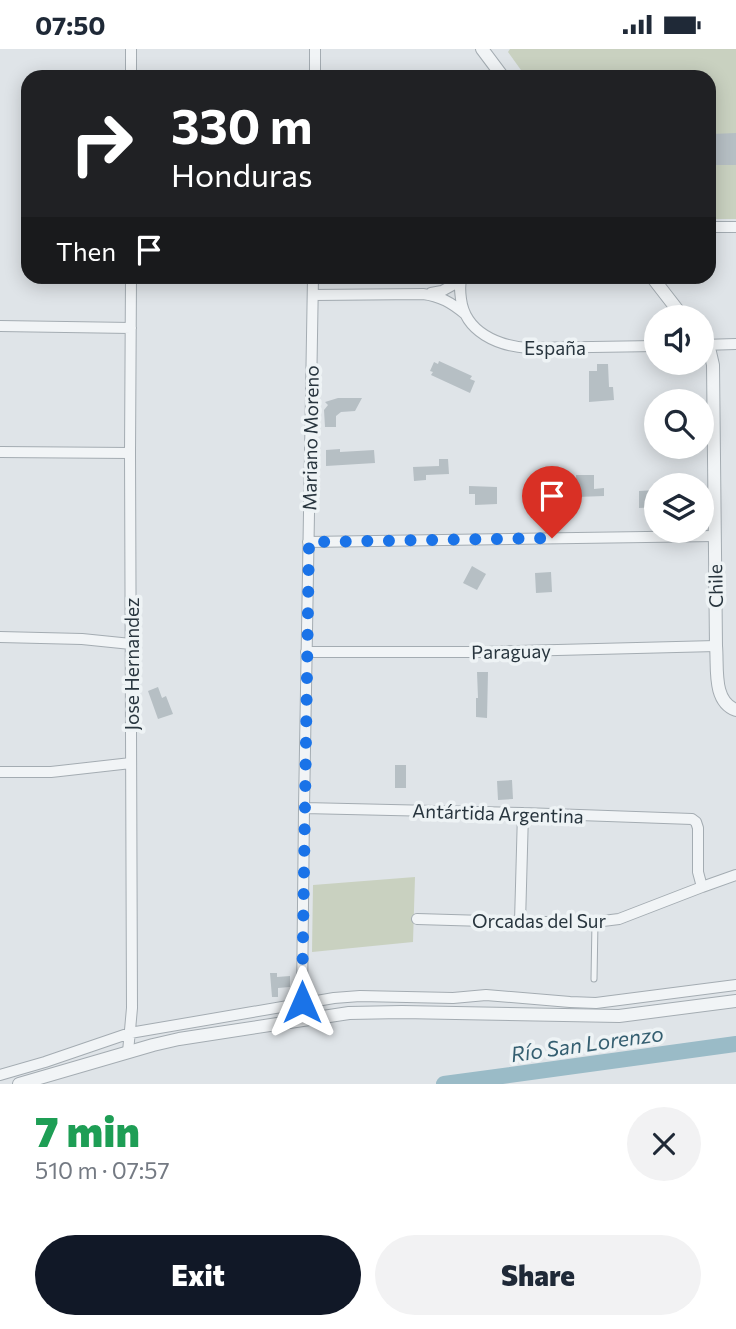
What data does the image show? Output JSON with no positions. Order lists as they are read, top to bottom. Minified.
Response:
{"streets":{"street":["España","Mariano Moreno","Chile","Paraguay","Jose Hernandez","Antártida Argentina","Orcadas del Sur"]},"crossings":[["España","Mariano Moreno"],["Mariano Moreno","Paraguay"],["Mariano Moreno","Antártida Argentina"],["Chile","Paraguay"],["Antártida Argentina","Orcadas del Sur"]],"water":["Río San Lorenzo"],"page":{"status":"07:50","turn":["330 m","Honduras"],"then":"Then","heading":["7 min","510 m · 07:57"],"buttons":["Exit","Share"]}}
